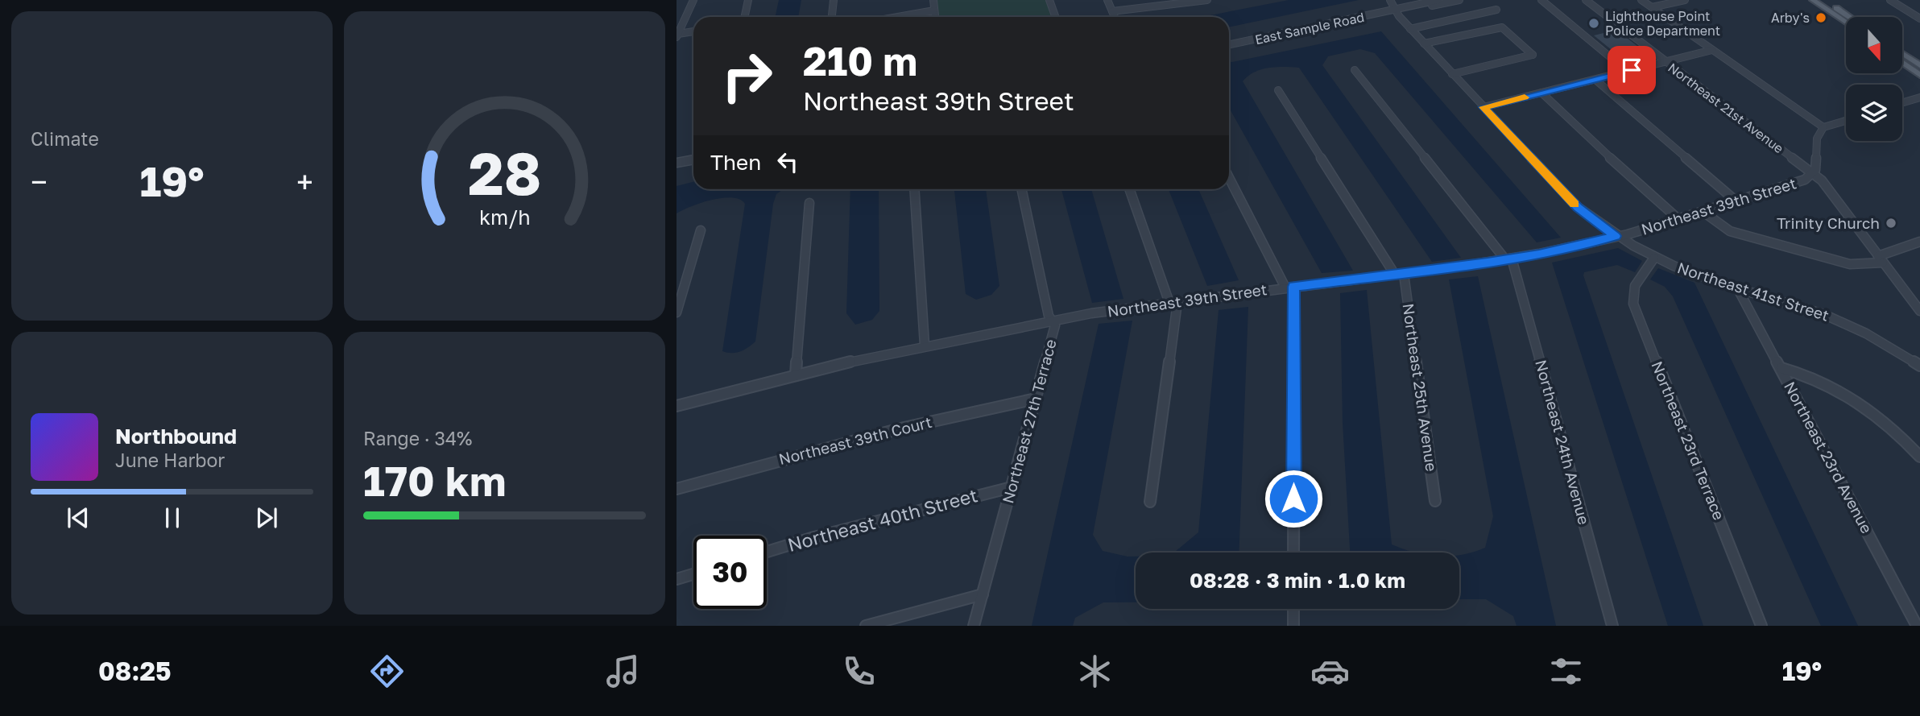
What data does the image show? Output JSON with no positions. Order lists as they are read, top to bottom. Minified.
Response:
{"streets":{"street":["East Sample Road","Northeast 21st Avenue","Northeast 39th Street","Northeast 41st Street","Northeast 25th Avenue","Northeast 27th Terrace","Northeast 39th Court","Northeast 23rd Terrace","Northeast 24th Avenue","Northeast 23rd Avenue","Northeast 40th Street"]},"crossings":[["Northeast 21st Avenue","Northeast 39th Street"],["Northeast 39th Street","Northeast 41st Street"],["Northeast 39th Street","Northeast 25th Avenue"],["Northeast 39th Street","Northeast 27th Terrace"],["Northeast 39th Street","Northeast 24th Avenue"],["Northeast 41st Street","Northeast 23rd Terrace"],["Northeast 41st Street","Northeast 23rd Avenue"],["Northeast 27th Terrace","Northeast 39th Court"],["Northeast 27th Terrace","Northeast 40th Street"]],"places":["Arby's","Lighthouse Point Police Department","Trinity Church"],"north":"bottom","page":{"tile":["Climate",["Range · 34%","170 km"]],"turn":["210 m","Northeast 39th Street"],"then":"Then","heat":["−","19°","+"],"song":["Northbound","June Harbor"],"limit":"30","trip":"08:28 · 3 min · 1.0 km","tabs":["08:25","19°"],"gauge":["28","km/h"]}}
